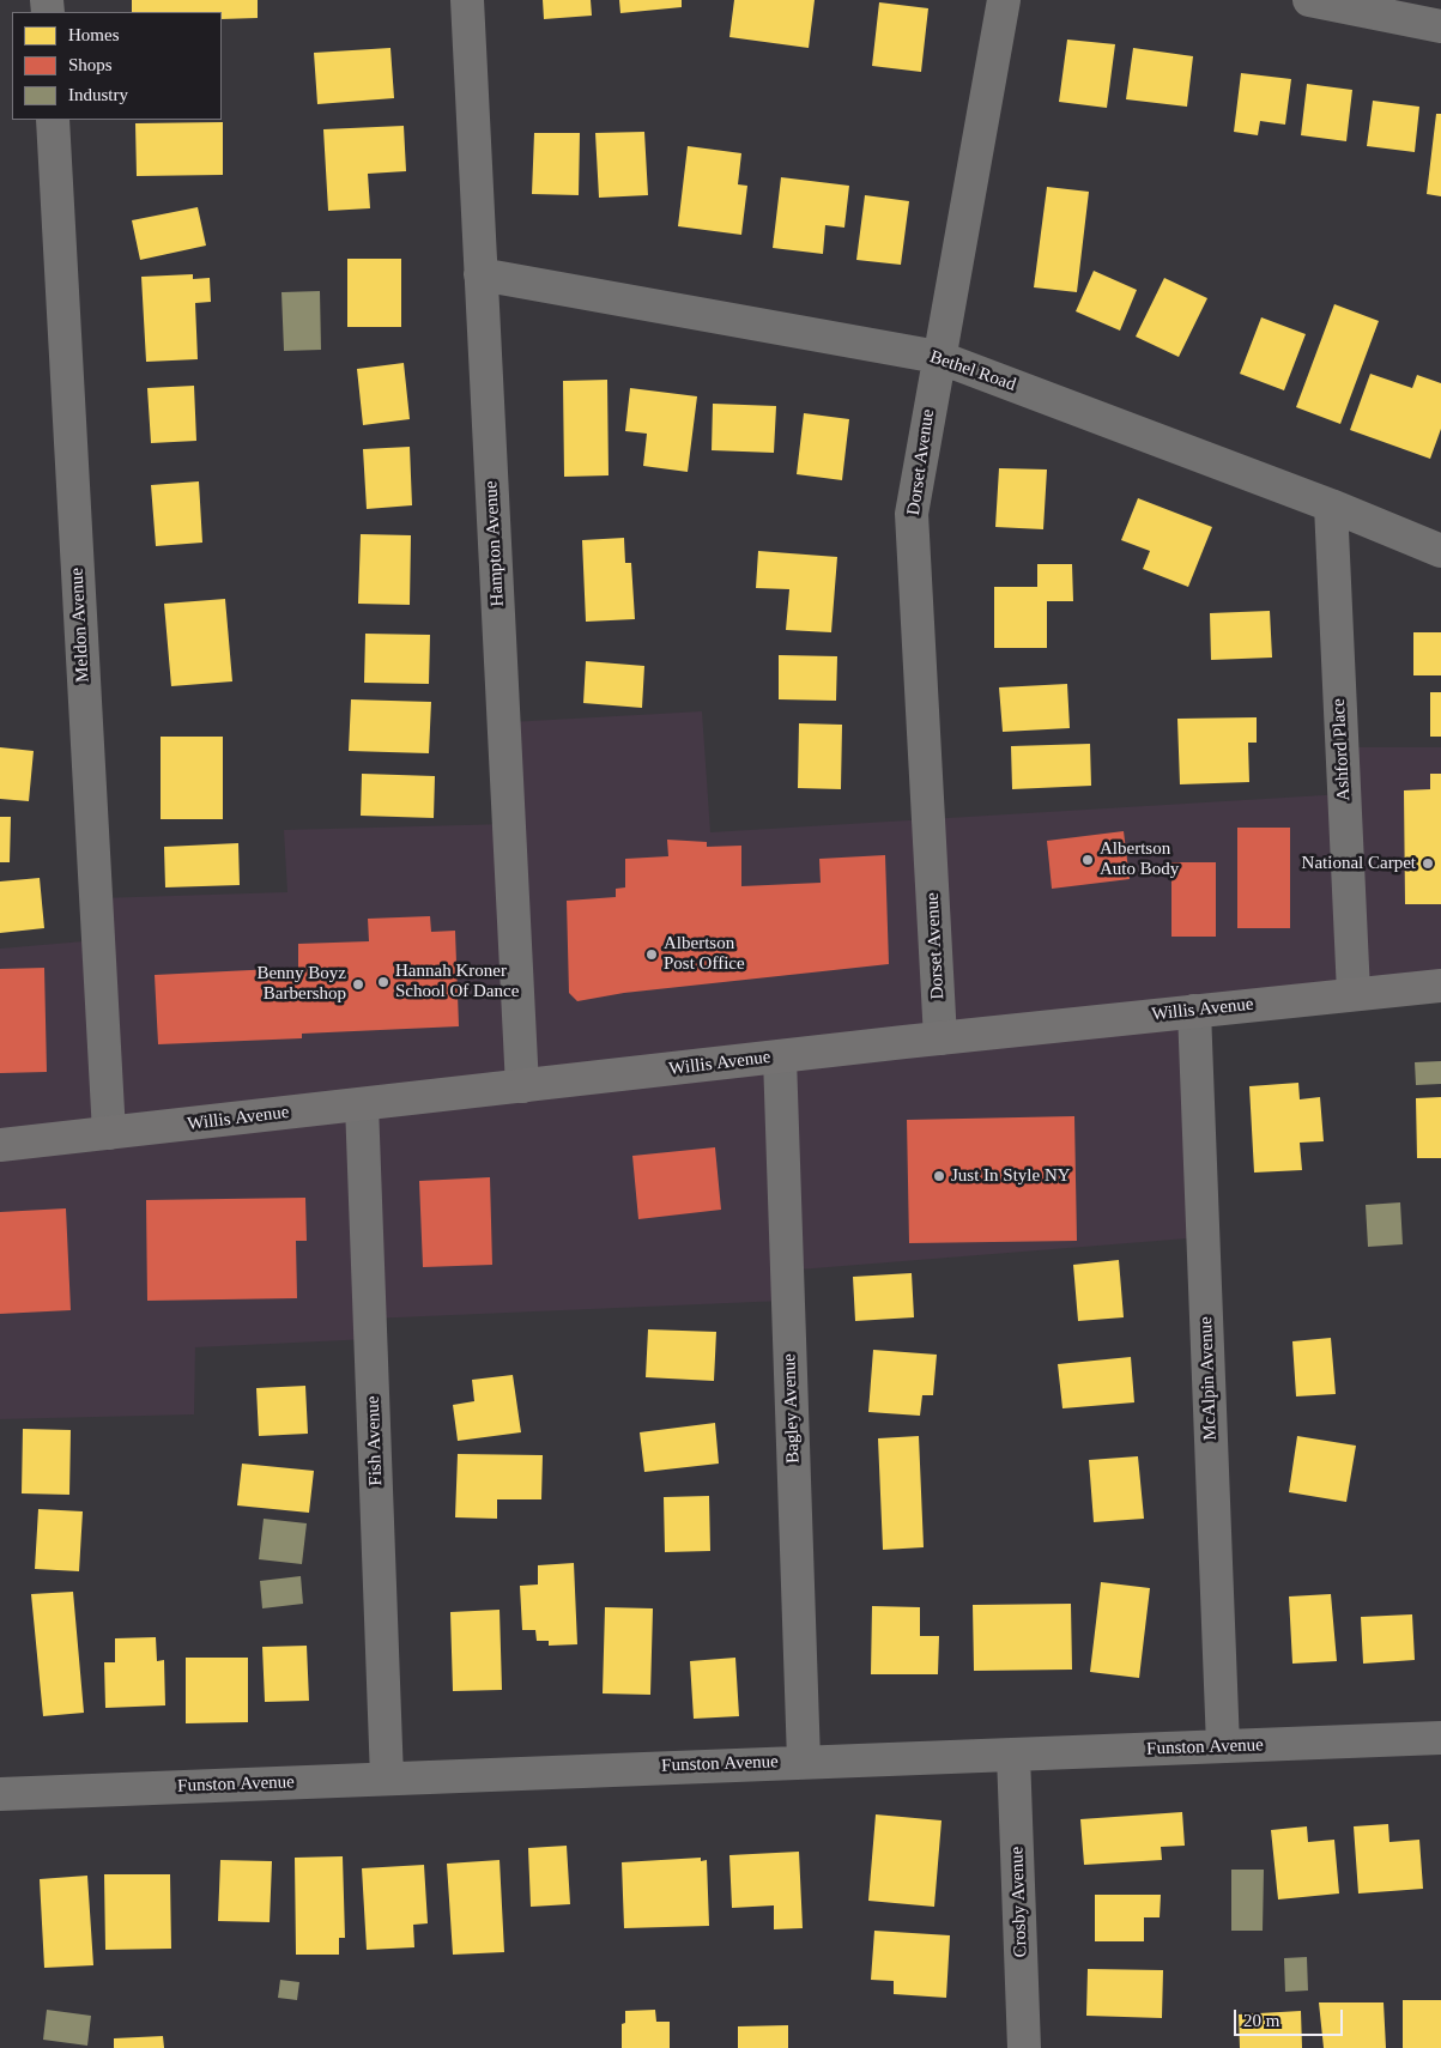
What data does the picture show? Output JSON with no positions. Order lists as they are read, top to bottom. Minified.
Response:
{"streets":{"main road":["Willis Avenue"],"street":["Bethel Road","Dorset Avenue","Hampton Avenue","Meldon Avenue","Ashford Place","McAlpin Avenue","Bagley Avenue","Fish Avenue","Funston Avenue","Crosby Avenue"]},"crossings":[["Bethel Road","Dorset Avenue"],["Bethel Road","Hampton Avenue"],["Bethel Road","Ashford Place"],["Dorset Avenue","Willis Avenue"],["Hampton Avenue","Willis Avenue"],["Meldon Avenue","Willis Avenue"],["Ashford Place","Willis Avenue"],["Willis Avenue","McAlpin Avenue"],["Willis Avenue","Bagley Avenue"],["Willis Avenue","Fish Avenue"],["McAlpin Avenue","Funston Avenue"],["Bagley Avenue","Funston Avenue"],["Fish Avenue","Funston Avenue"],["Funston Avenue","Crosby Avenue"]],"places":["Albertson Auto Body","National Carpet","Albertson Post Office","Hannah Kroner School Of Dance","Benny Boyz Barbershop","Just In Style NY"],"legend":["Homes","Shops","Industry"],"scale_bar":"20 m"}
